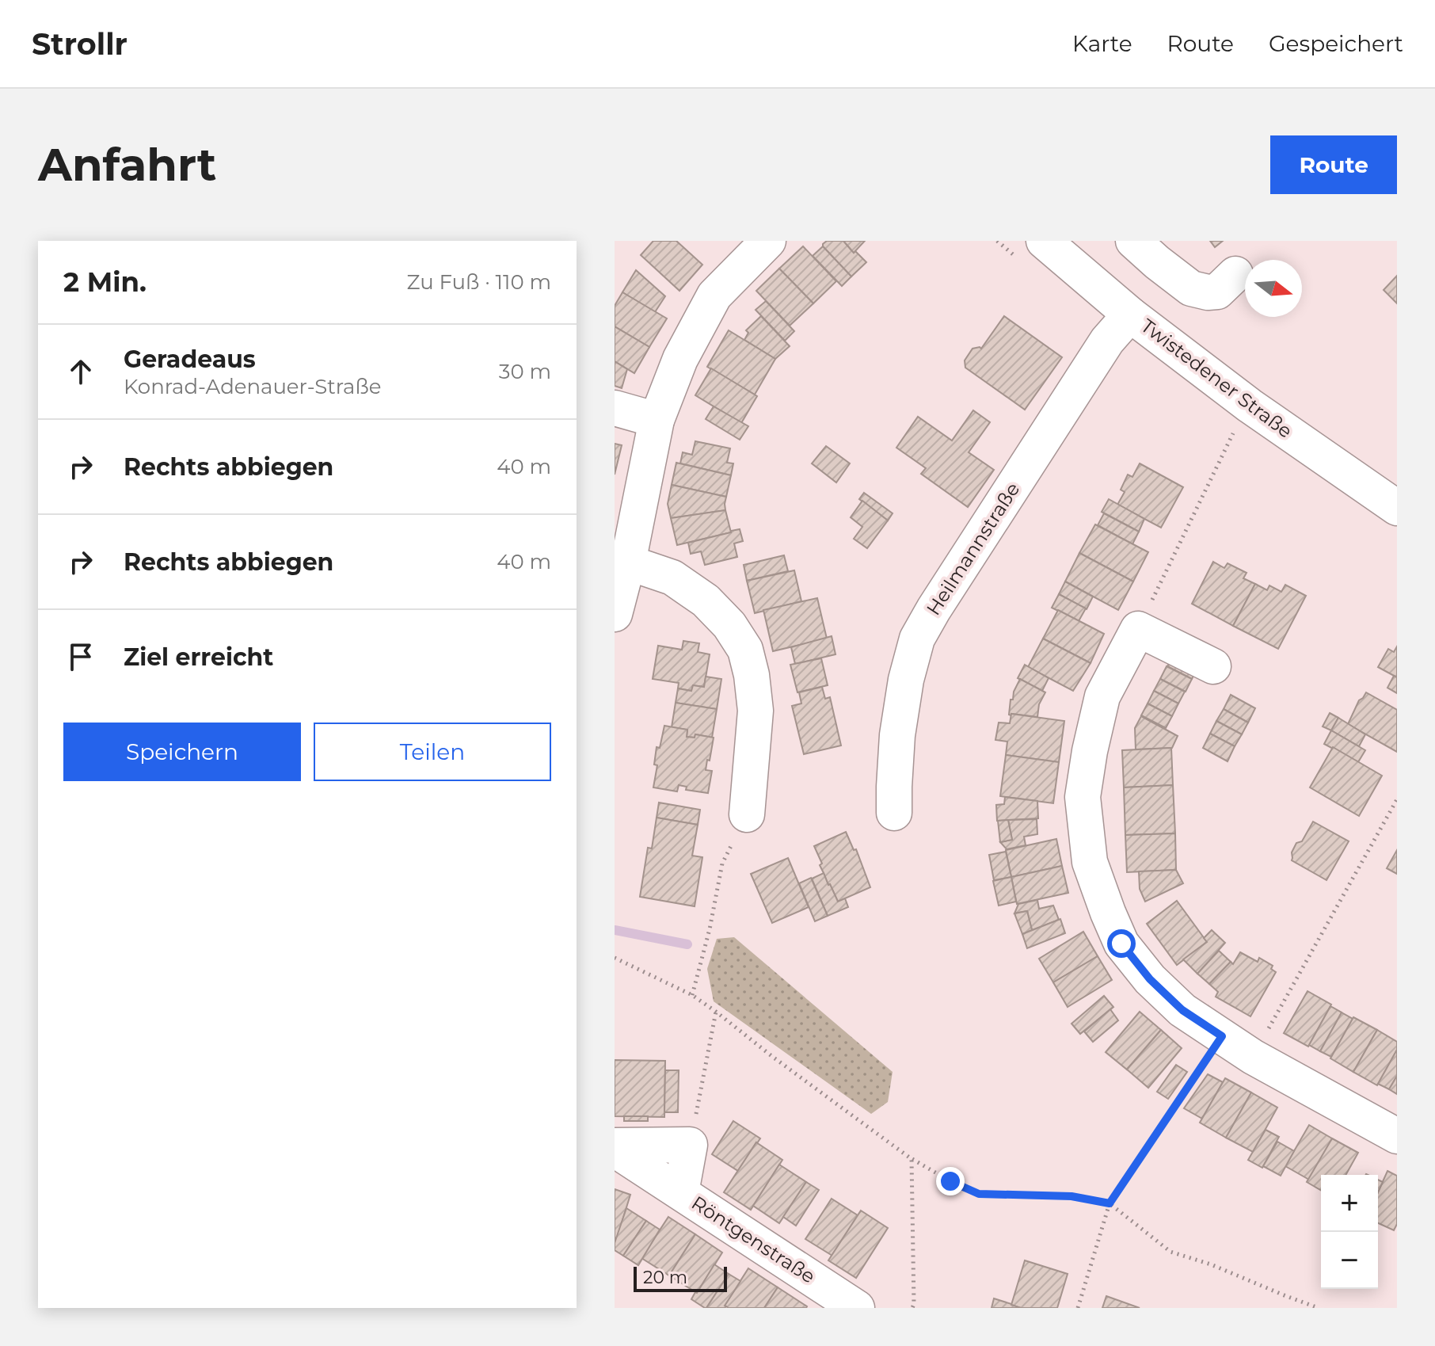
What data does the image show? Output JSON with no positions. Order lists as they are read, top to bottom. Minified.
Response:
{"streets":{"street":["Twistedener Straße","Heilmannstraße","Röntgenstraße"]},"crossings":[["Twistedener Straße","Heilmannstraße"]],"scale_bar":"20 m","north":"right","page":{"header":"Strollr","nav":["Karte","Route","Gespeichert"],"buttons":["Route",["Speichern","Teilen"]],"title":"Anfahrt","heading":["2 Min.","Zu Fuß · 110 m"],"list":[["Geradeaus","Konrad-Adenauer-Straße","30 m"],["Rechts abbiegen","40 m"],["Rechts abbiegen","40 m"],"Ziel erreicht"],"map_buttons":["+","−"],"scale":"20 m"}}
